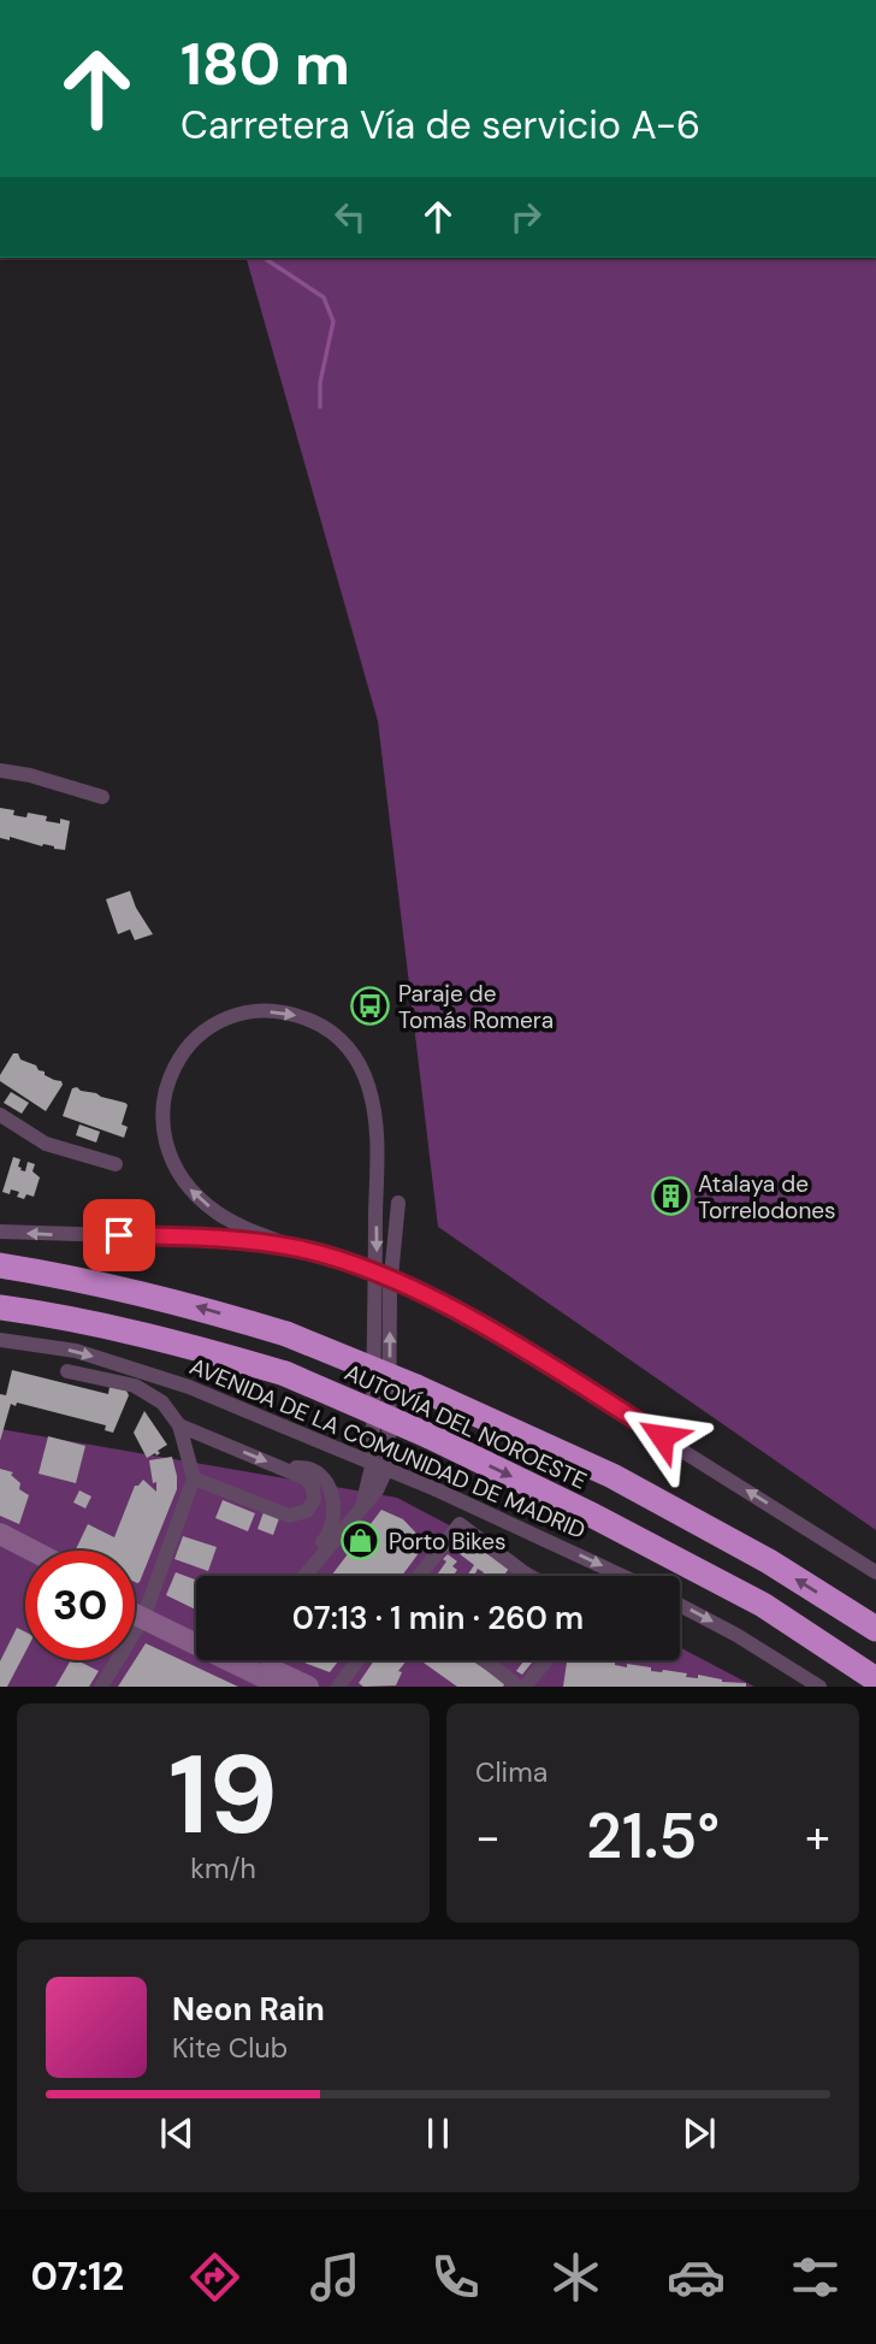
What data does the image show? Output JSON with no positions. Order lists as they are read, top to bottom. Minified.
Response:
{"streets":{"highway":["AUTOVÍA DEL NOROESTE"],"street":["AVENIDA DE LA COMUNIDAD DE MADRID"]},"places":{"bus stop":["Paraje de Tomás Romera"],"building":["Atalaya de Torrelodones"],"shop":["Porto Bikes"]},"page":{"turn":["180 m","Carretera Vía de servicio A-6"],"limit":"30","trip":"07:13 · 1 min · 260 m","tile":[["19","km/h"],"Clima"],"heat":["−","21.5°","+"],"song":["Neon Rain","Kite Club"],"tabs":"07:12"}}
